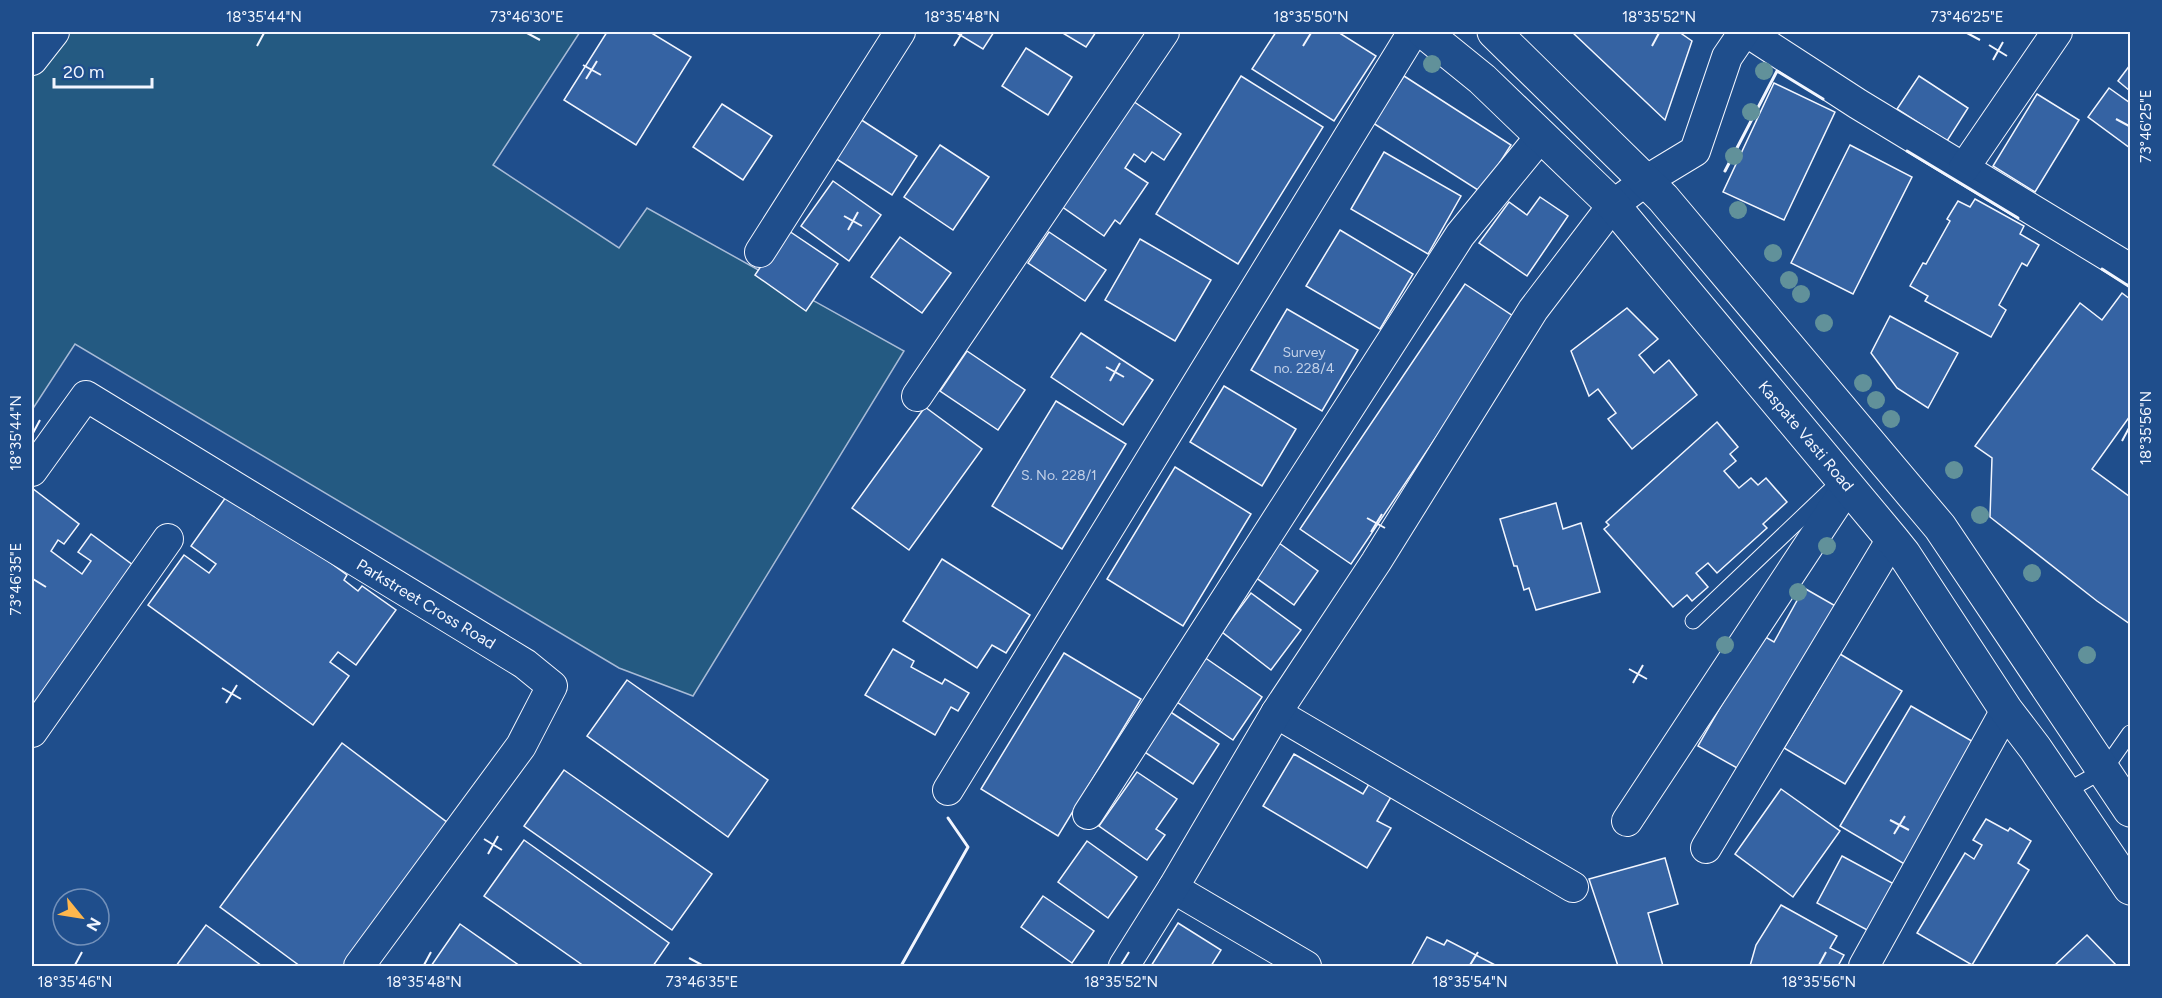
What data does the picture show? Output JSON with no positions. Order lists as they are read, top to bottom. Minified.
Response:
{"streets":{"main road":["Kaspate Vasti Road"],"street":["Parkstreet Cross Road"]},"house_numbers":["Survey no. 228/4","S. No. 228/1"],"scale_bar":"20 m","north":"bottom right","coordinates":["18°35'44\"N","73°46'30\"E","18°35'48\"N","18°35'50\"N","18°35'52\"N","73°46'25\"E","18°35'56\"N","73°46'35\"E","18°35'46\"N","18°35'54\"N"]}
